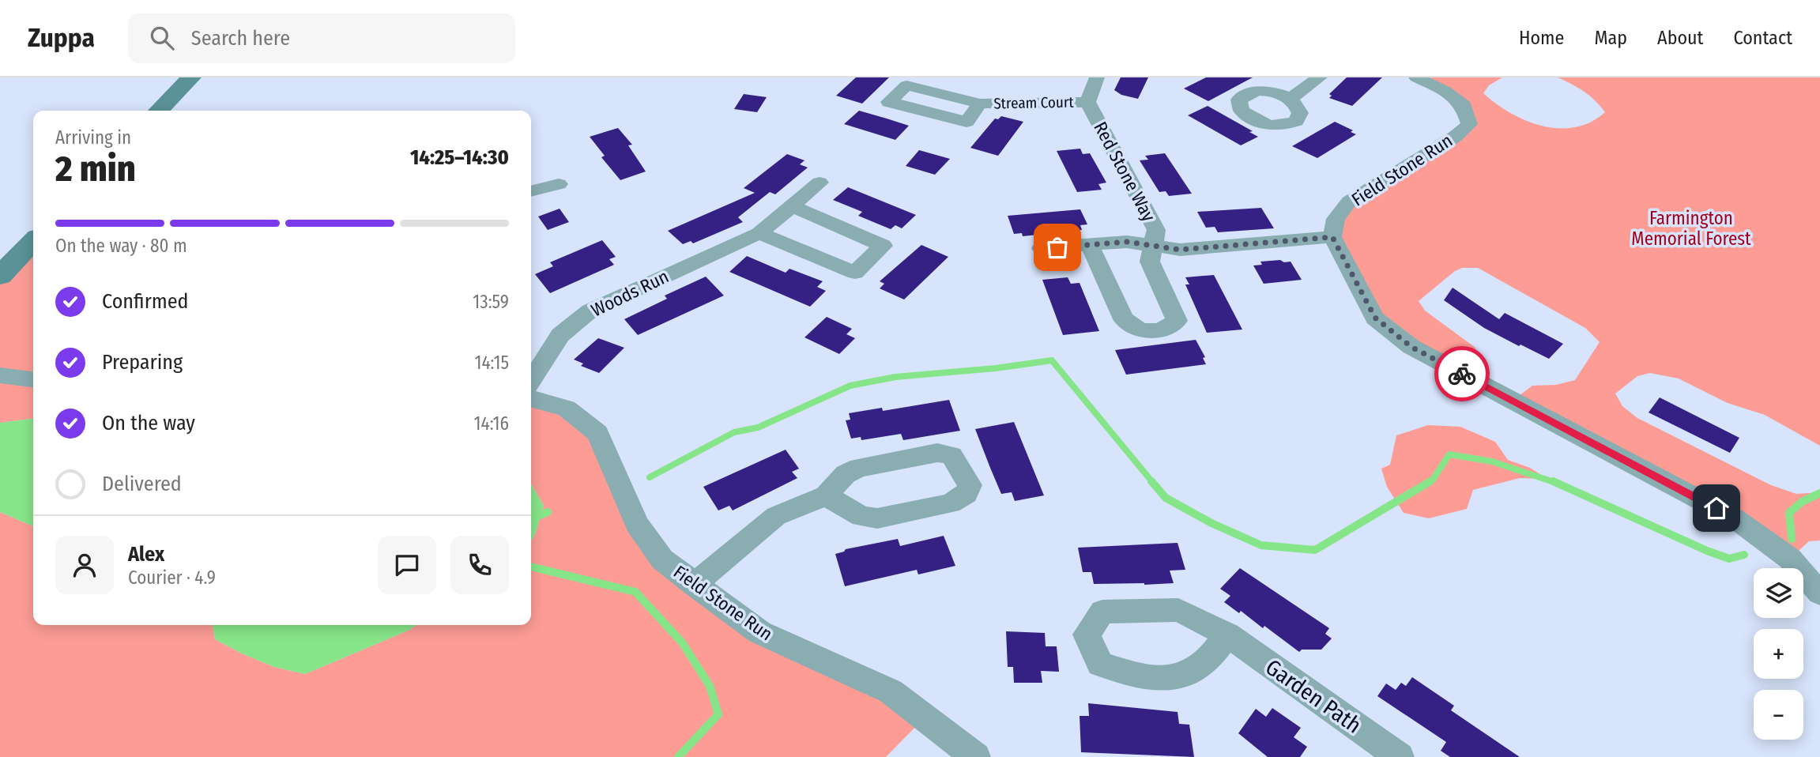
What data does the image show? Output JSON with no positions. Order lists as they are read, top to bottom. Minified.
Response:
{"streets":{"street":["Stream Court","Field Stone Run","Red Stone Way","Woods Run","Garden Path"]},"crossings":[["Stream Court","Red Stone Way"]],"parks":["Farmington Memorial Forest"],"page":{"header":"Zuppa","search":"Search here","nav":["Home","Map","About","Contact"],"heading":["2 min","Arriving in","14:25–14:30"],"panel":["Alex","Courier · 4.9"],"bar":"On the way · 80 m","list":[["Confirmed","13:59"],["Preparing","14:15"],["On the way","14:16"],"Delivered"],"map_buttons":["+","−"]}}
